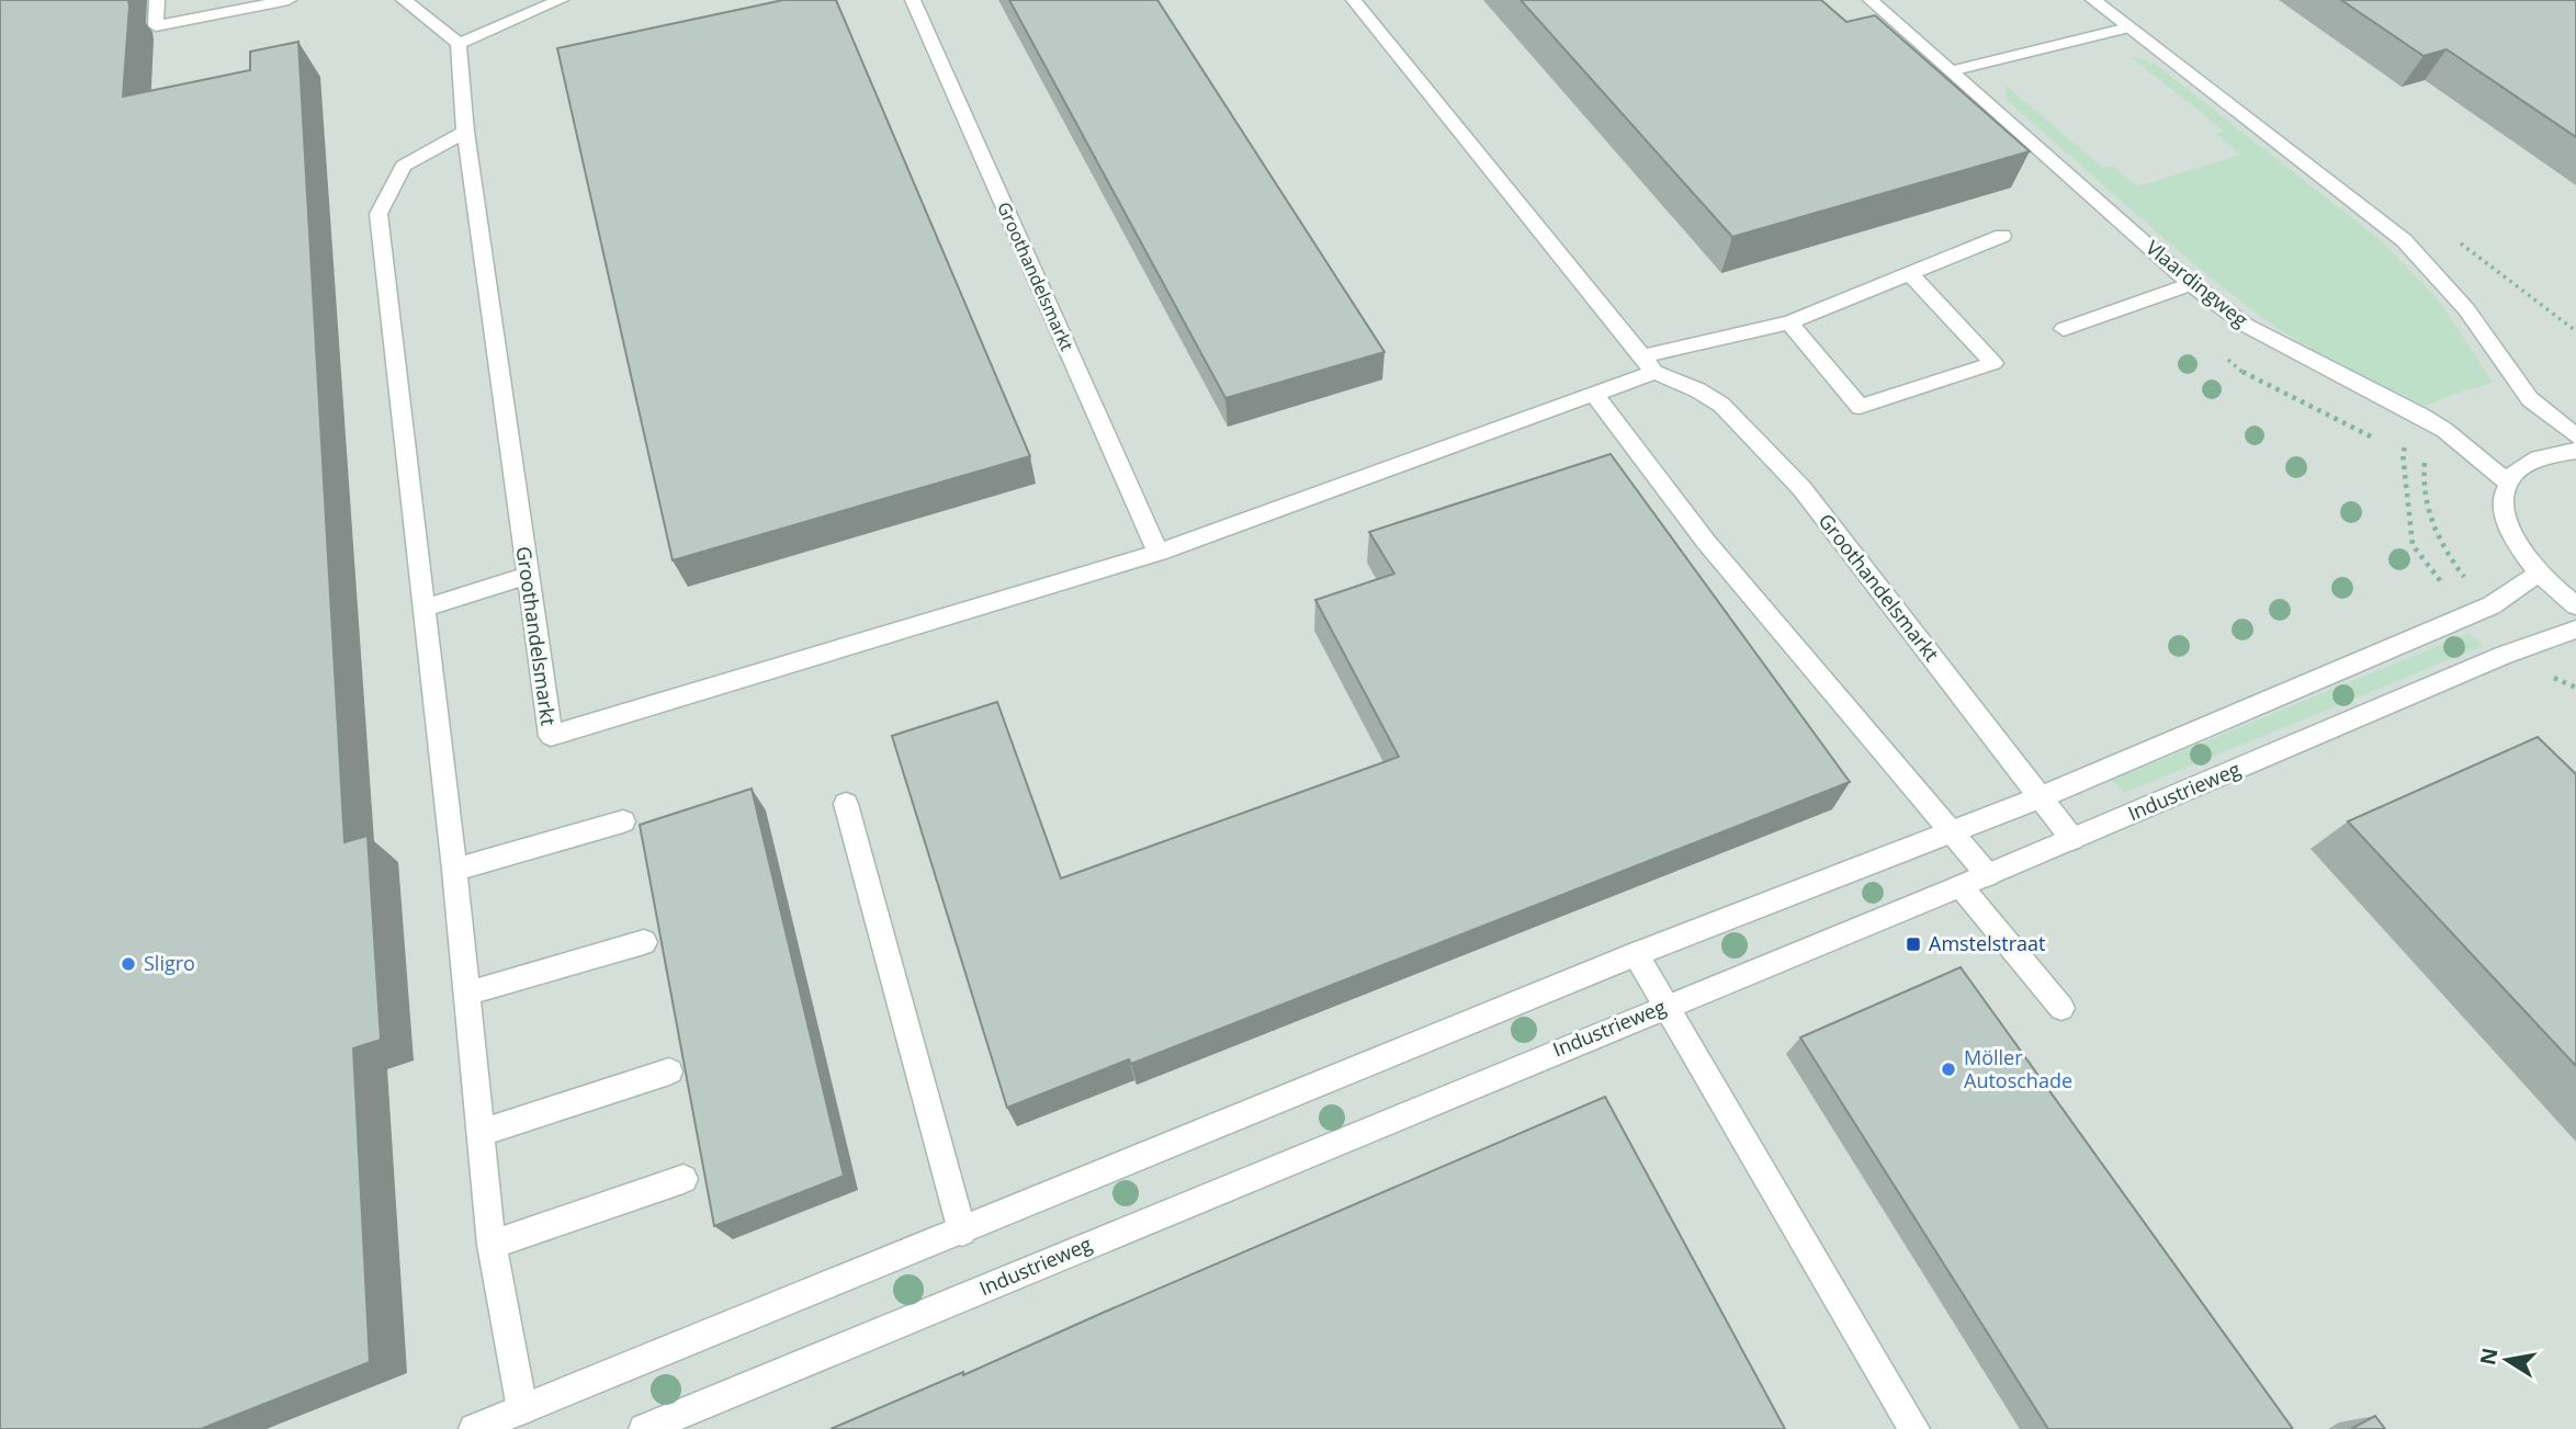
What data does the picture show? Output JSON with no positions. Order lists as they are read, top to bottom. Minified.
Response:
{"streets":{"street":["Groothandelsmarkt","Vlaardingweg","Industrieweg"]},"crossings":[["Groothandelsmarkt","Industrieweg"]],"places":{"transit":["Amstelstraat"],"other":["Sligro","Möller Autoschade"]},"north":"left"}
